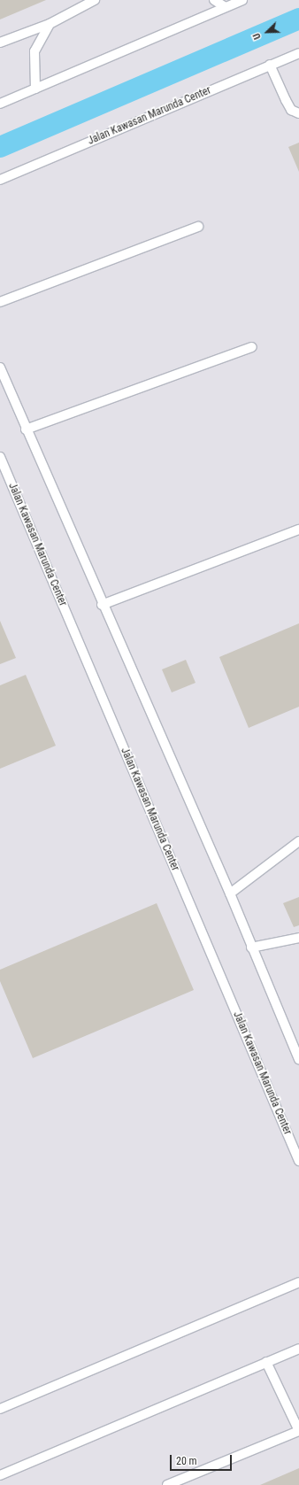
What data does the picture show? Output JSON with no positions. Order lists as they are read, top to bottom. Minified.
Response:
{"streets":{"lane":["Jalan Kawasan Marunda Center"]},"scale_bar":"20 m","north":"bottom left"}
